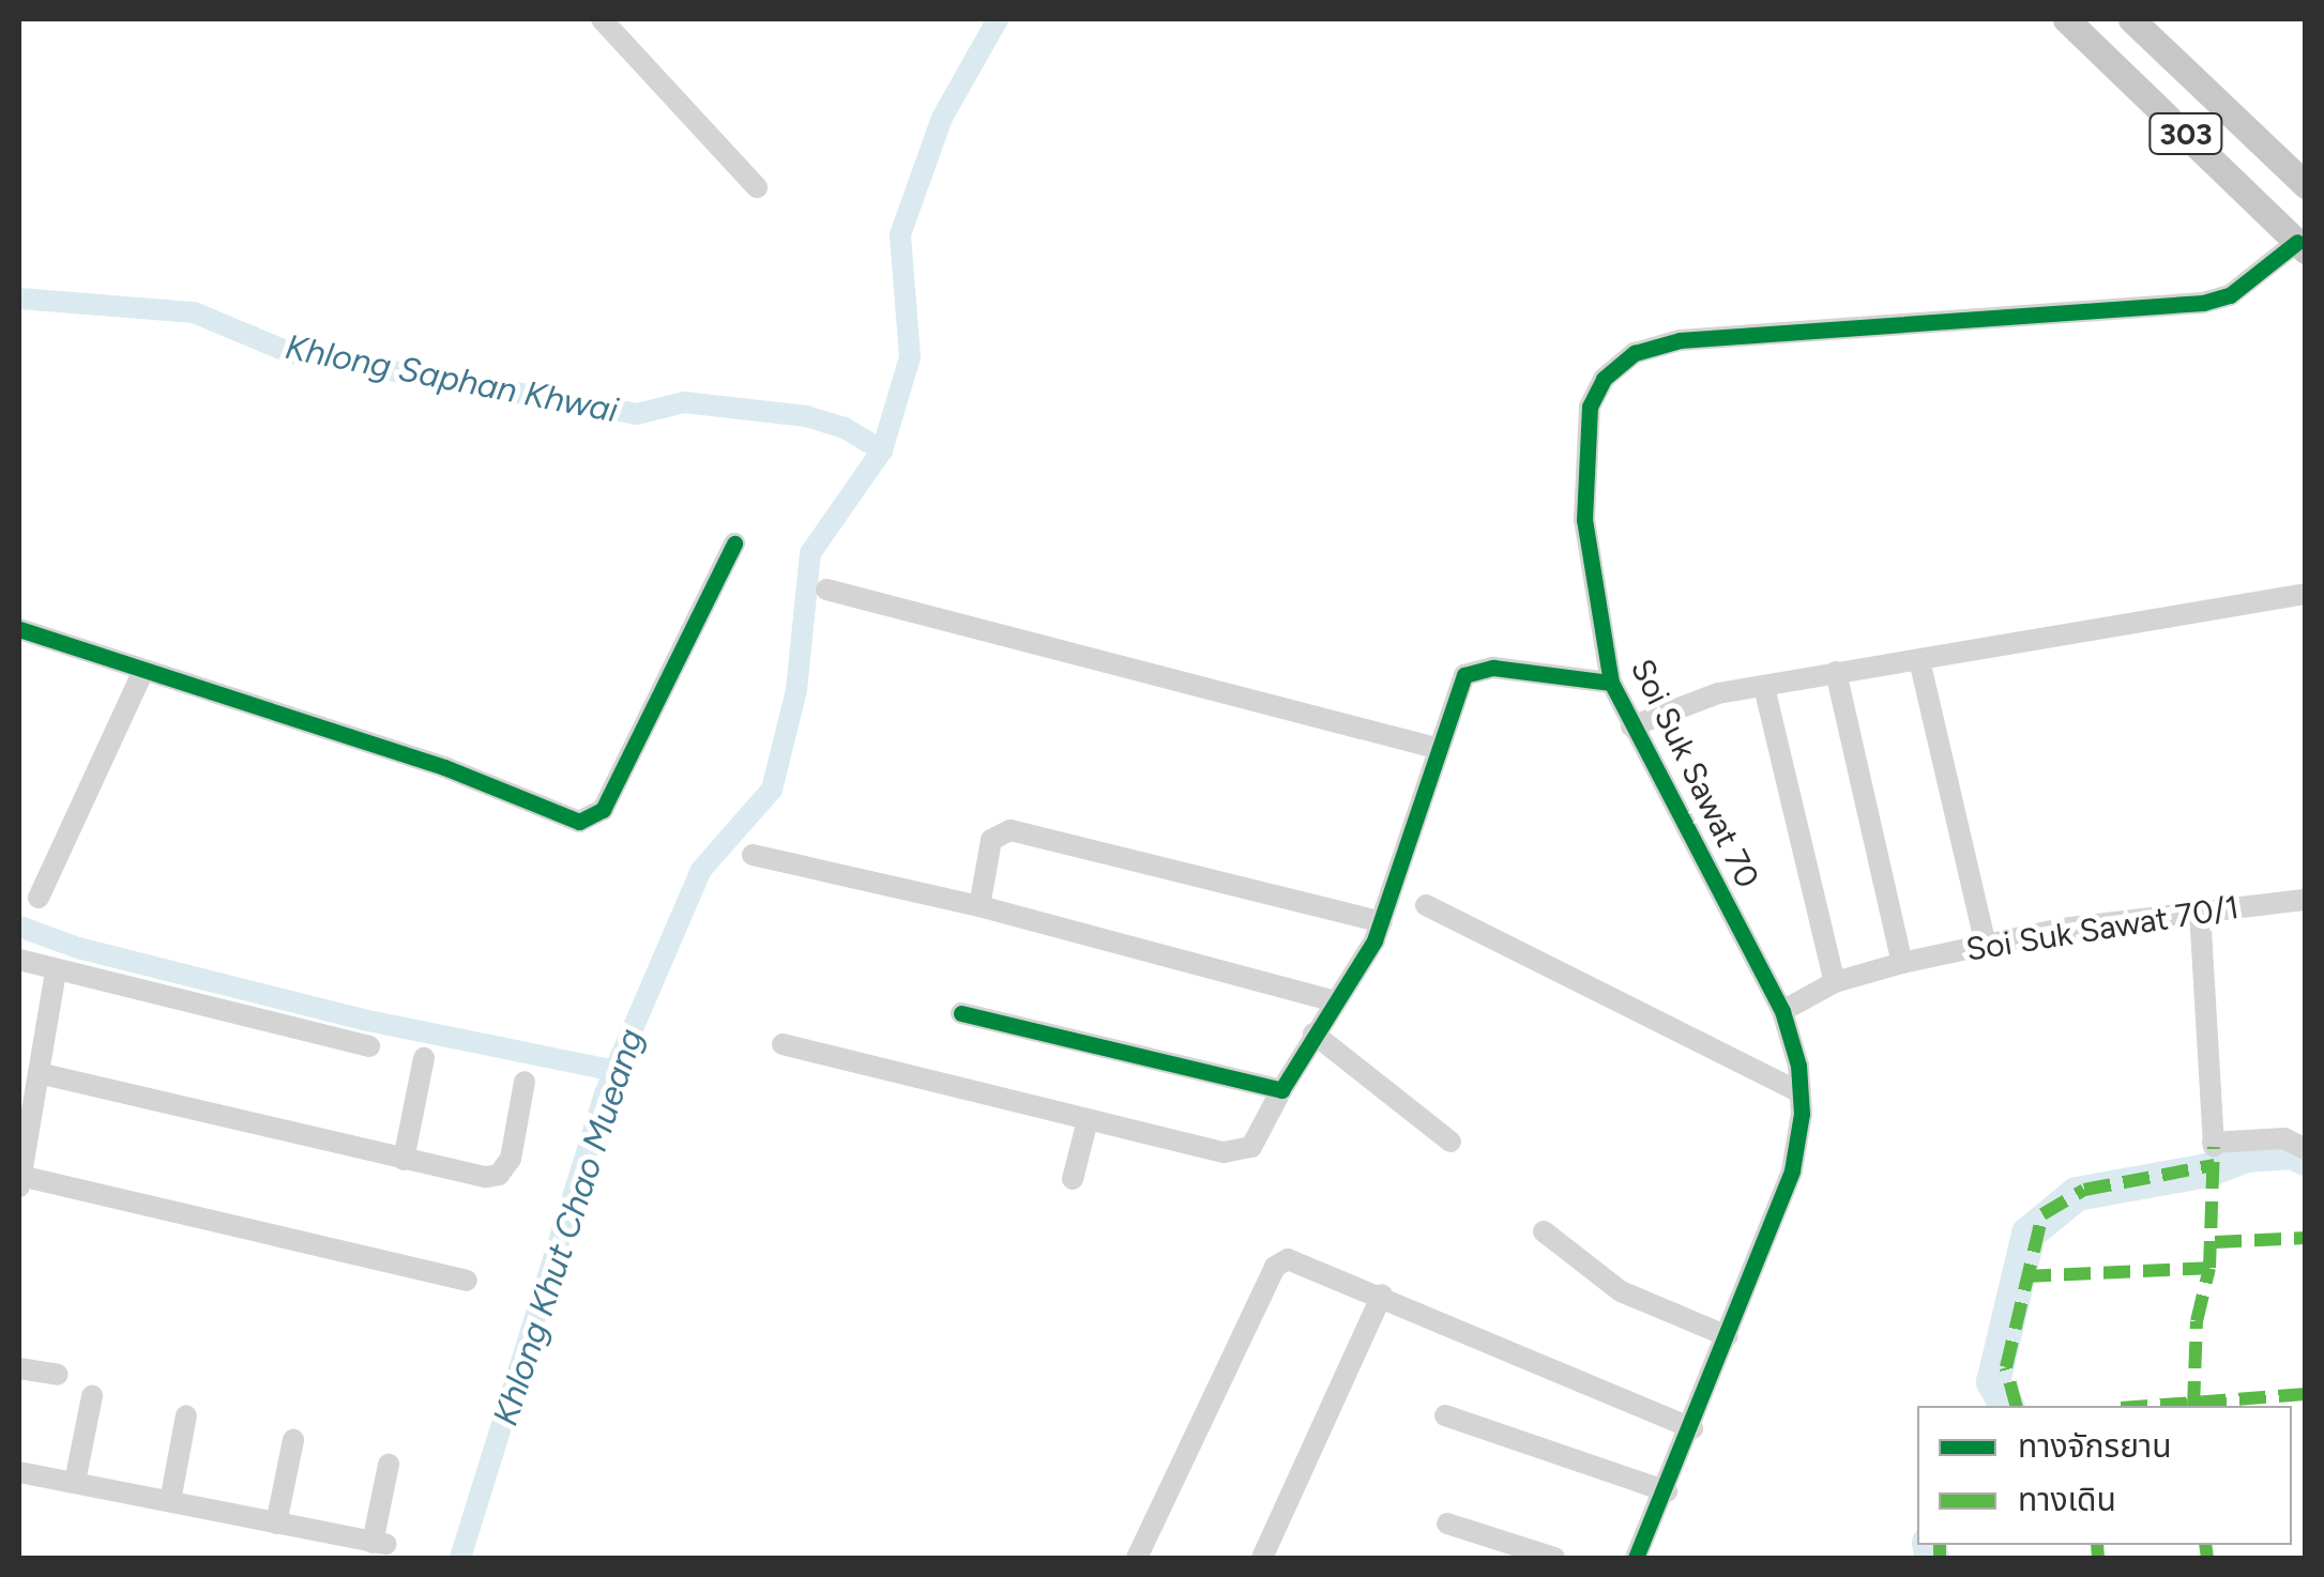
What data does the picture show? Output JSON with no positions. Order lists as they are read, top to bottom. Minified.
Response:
{"streets":{"main road":["303"],"street":["Soi Suk Sawat 70","Soi Suk Sawat 70/1"]},"crossings":[["303","Soi Suk Sawat 70"],["Soi Suk Sawat 70","Soi Suk Sawat 70/1"]],"water":["Khlong Saphan Khwai","Khlong Khut Chao Mueang"],"legend":["ทางจักรยาน","ทางเดิน"]}
